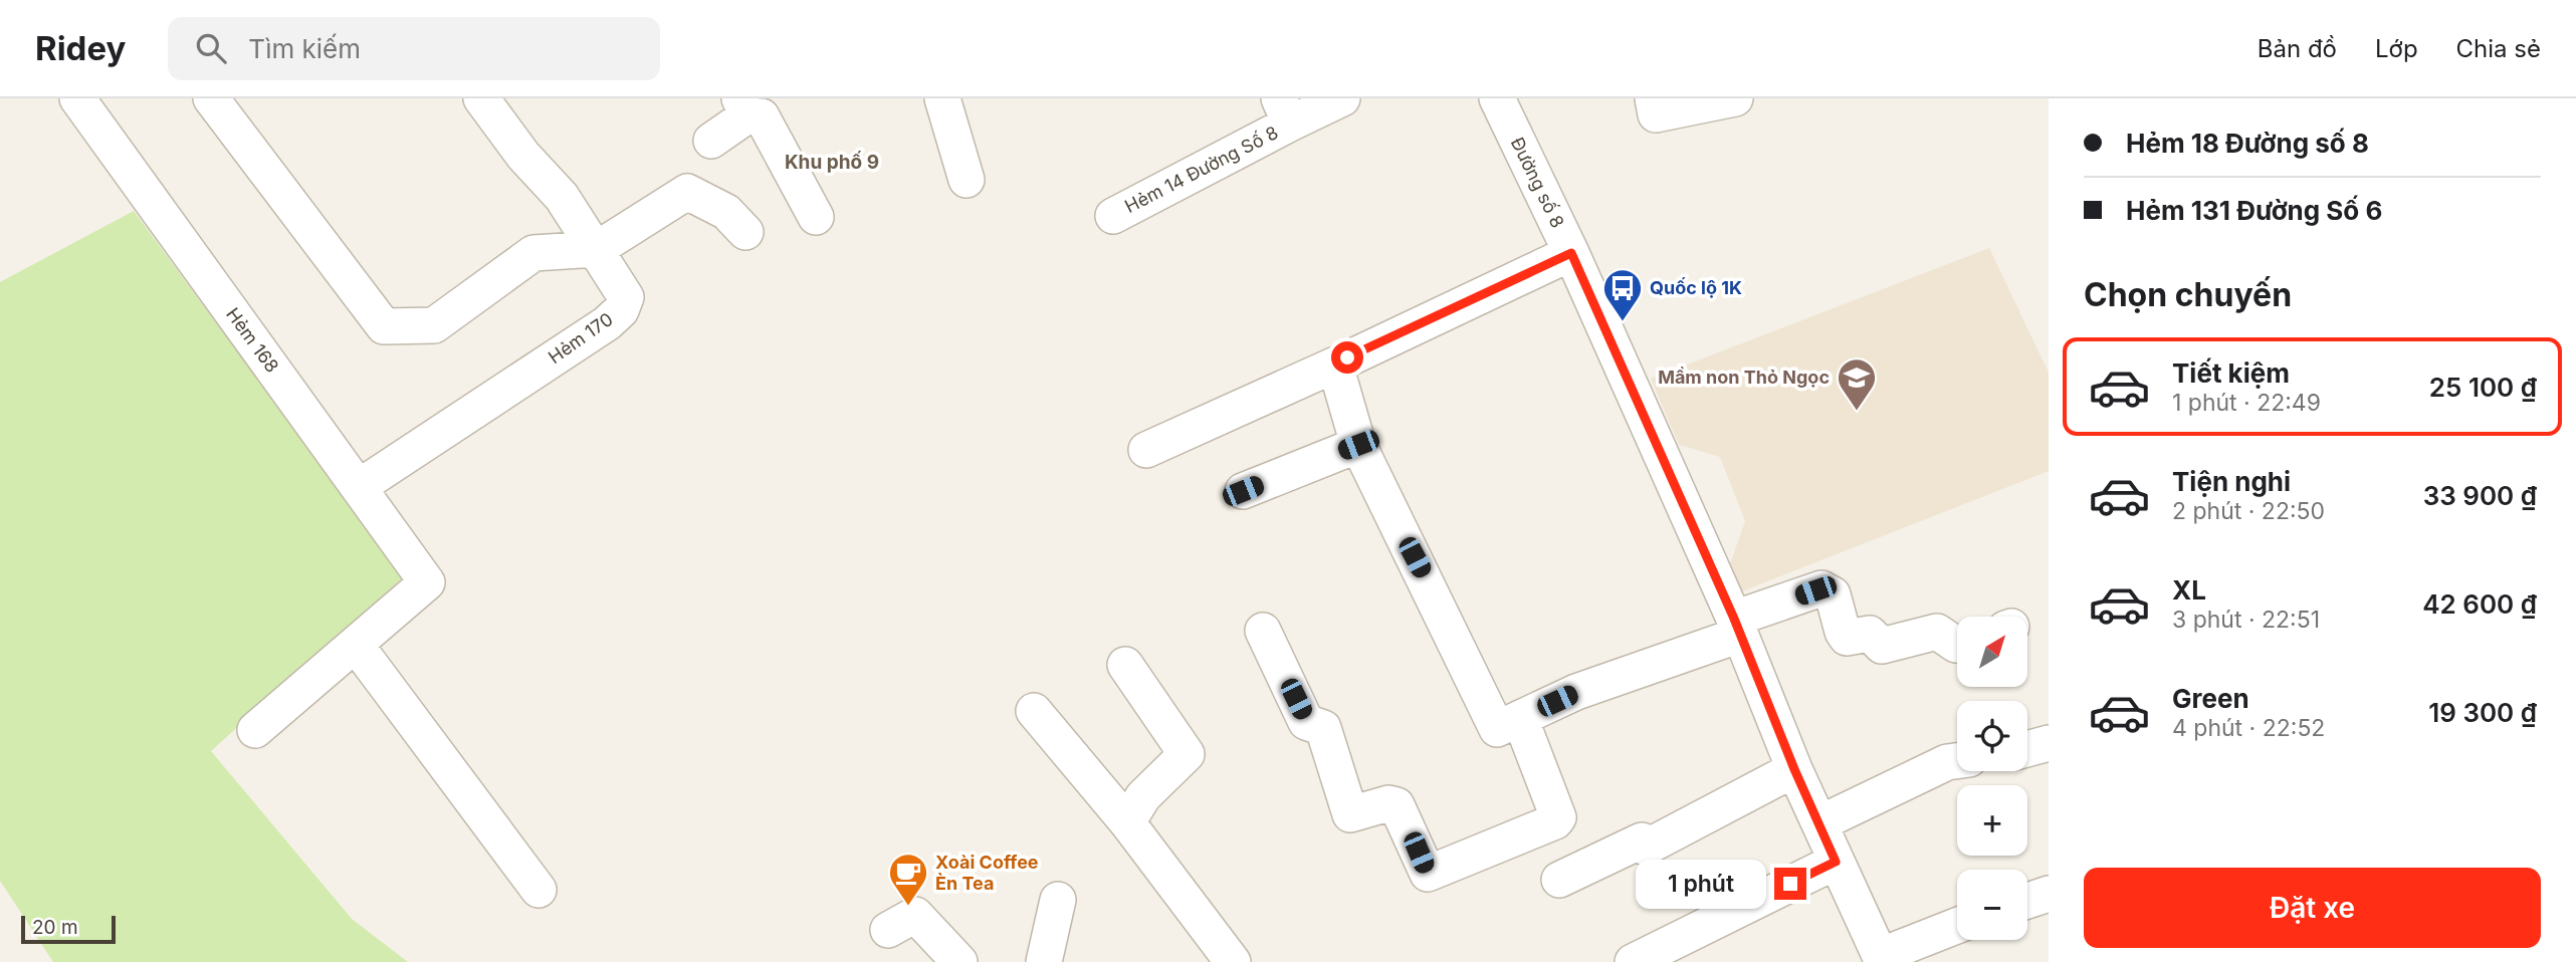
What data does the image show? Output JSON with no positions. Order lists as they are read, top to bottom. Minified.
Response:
{"streets":{"street":["Hẻm 14 Đường Số 8","Đường số 8","Hẻm 170","Hẻm 168"]},"crossings":[["Hẻm 170","Hẻm 168"]],"districts":["Khu phố 9"],"places":{"bus stop":["Quốc lộ 1K"],"school or university":["Mầm non Thỏ Ngọc"],"cafe":["Xoài Coffee Èn Tea"]},"scale_bar":"20 m","north":"top right","page":{"header":"Ridey","search":"Tìm kiếm","nav":["Bản đồ","Lớp","Chia sẻ"],"banner":["Hẻm 18 Đường số 8","Hẻm 131 Đường Số 6"],"heading":"Chọn chuyến","list":[{"name":"Tiết kiệm","note":"1 phút · 22:49","value":"25 100 ₫"},{"name":"Tiện nghi","note":"2 phút · 22:50","value":"33 900 ₫"},{"name":"XL","note":"3 phút · 22:51","value":"42 600 ₫"},{"name":"Green","note":"4 phút · 22:52","value":"19 300 ₫"}],"map_buttons":["+","−"],"buttons":"Đặt xe","bubble":"1 phút","scale":"20 m"}}
